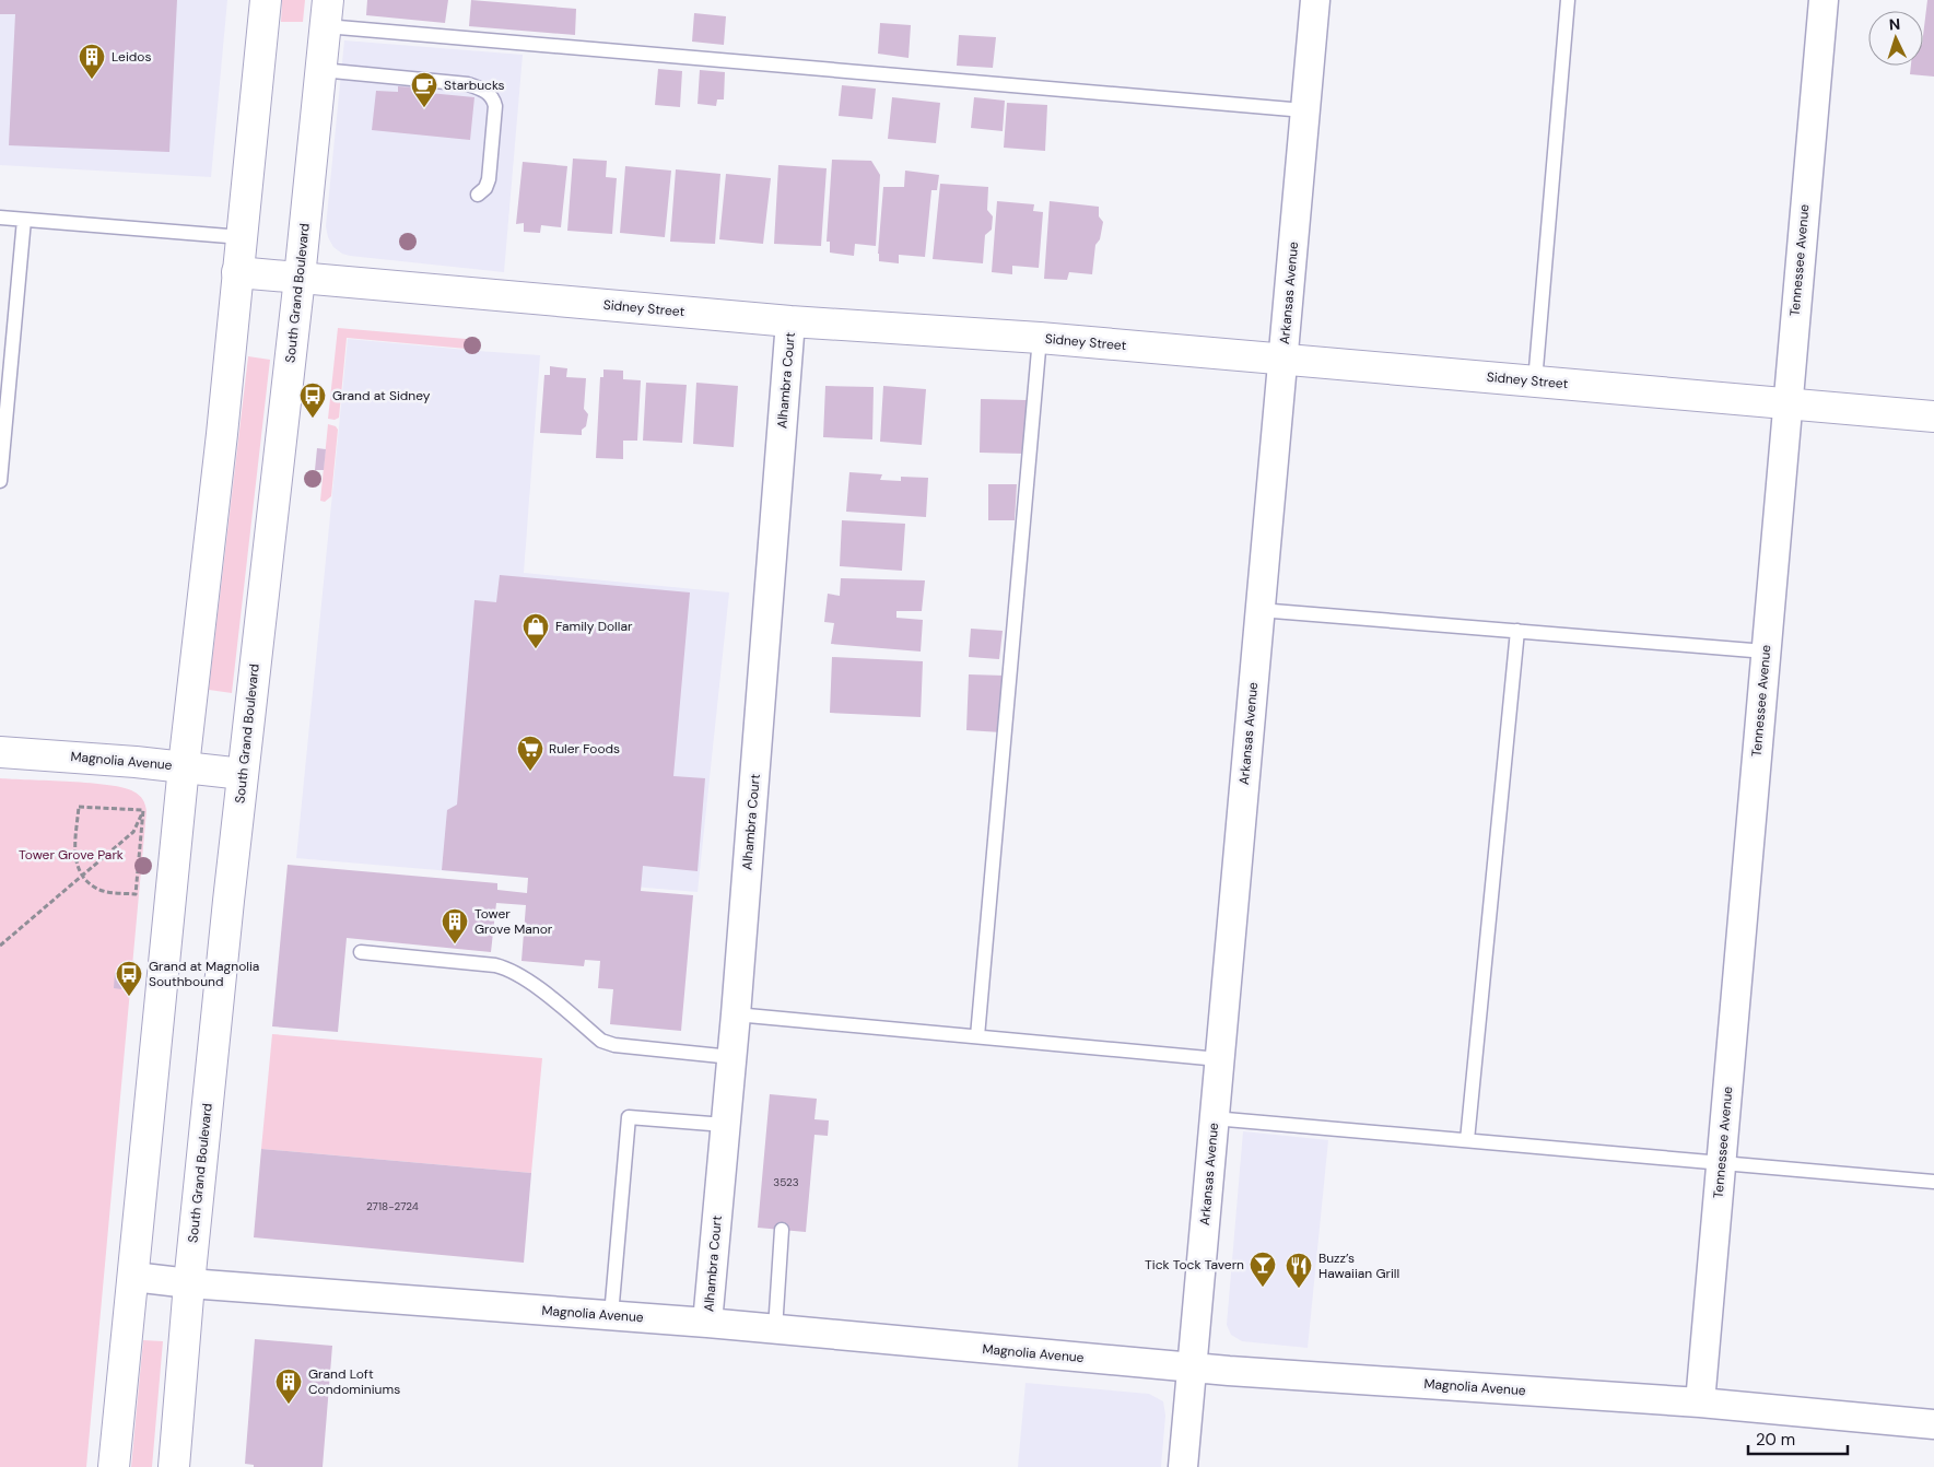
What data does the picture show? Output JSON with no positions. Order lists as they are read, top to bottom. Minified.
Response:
{"streets":{"main road":["South Grand Boulevard","Sidney Street","Magnolia Avenue"],"street":["Tennessee Avenue","Arkansas Avenue","Alhambra Court"]},"crossings":[["Tennessee Avenue","Sidney Street"],["Tennessee Avenue","Magnolia Avenue"],["South Grand Boulevard","Sidney Street"],["South Grand Boulevard","Magnolia Avenue"],["Arkansas Avenue","Sidney Street"],["Arkansas Avenue","Magnolia Avenue"],["Sidney Street","Alhambra Court"],["Alhambra Court","Magnolia Avenue"]],"parks":["Tower Grove Park"],"places":{"building":["Leidos","Tower Grove Manor","Grand Loft Condominiums"],"cafe":["Starbucks"],"bus stop":["Grand at Sidney","Grand at Magnolia Southbound"],"shop":["Family Dollar"],"supermarket":["Ruler Foods"],"bar":["Tick Tock Tavern"],"restaurant":["Buzz’s Hawaiian Grill"]},"house_numbers":["3523","2718-2724"],"scale_bar":"20 m","north":"top"}
